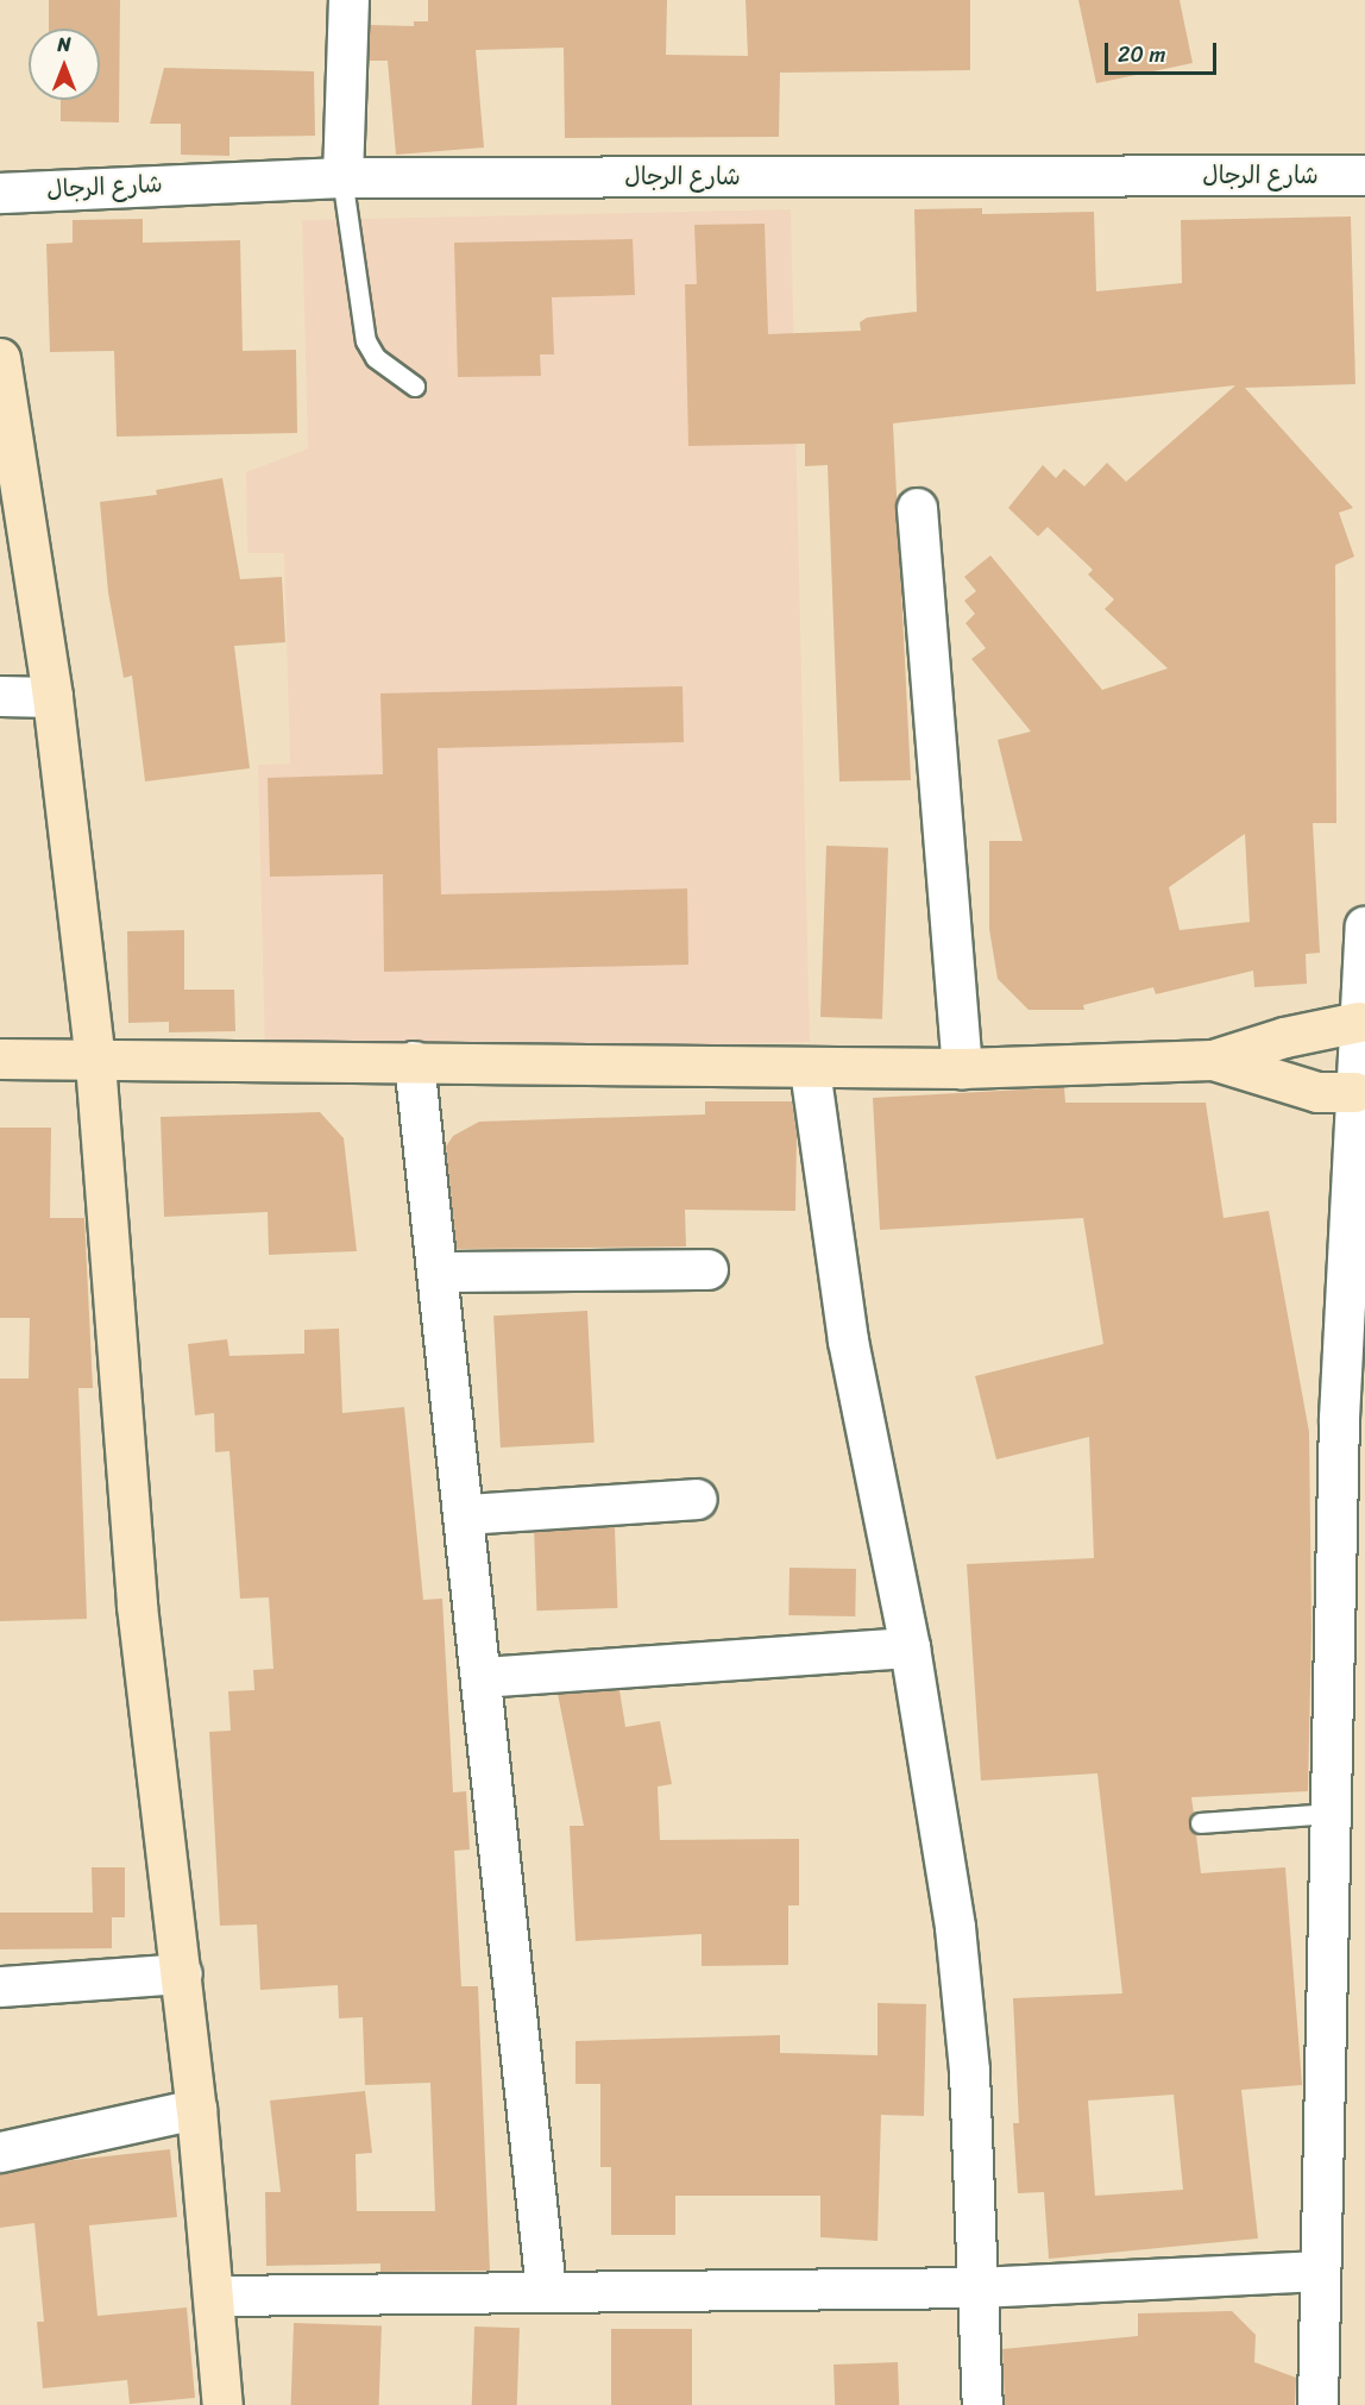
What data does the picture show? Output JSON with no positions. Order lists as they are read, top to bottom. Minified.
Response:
{"streets":{"street":["شارع الرجال"]},"scale_bar":"20 m","north":"top"}
